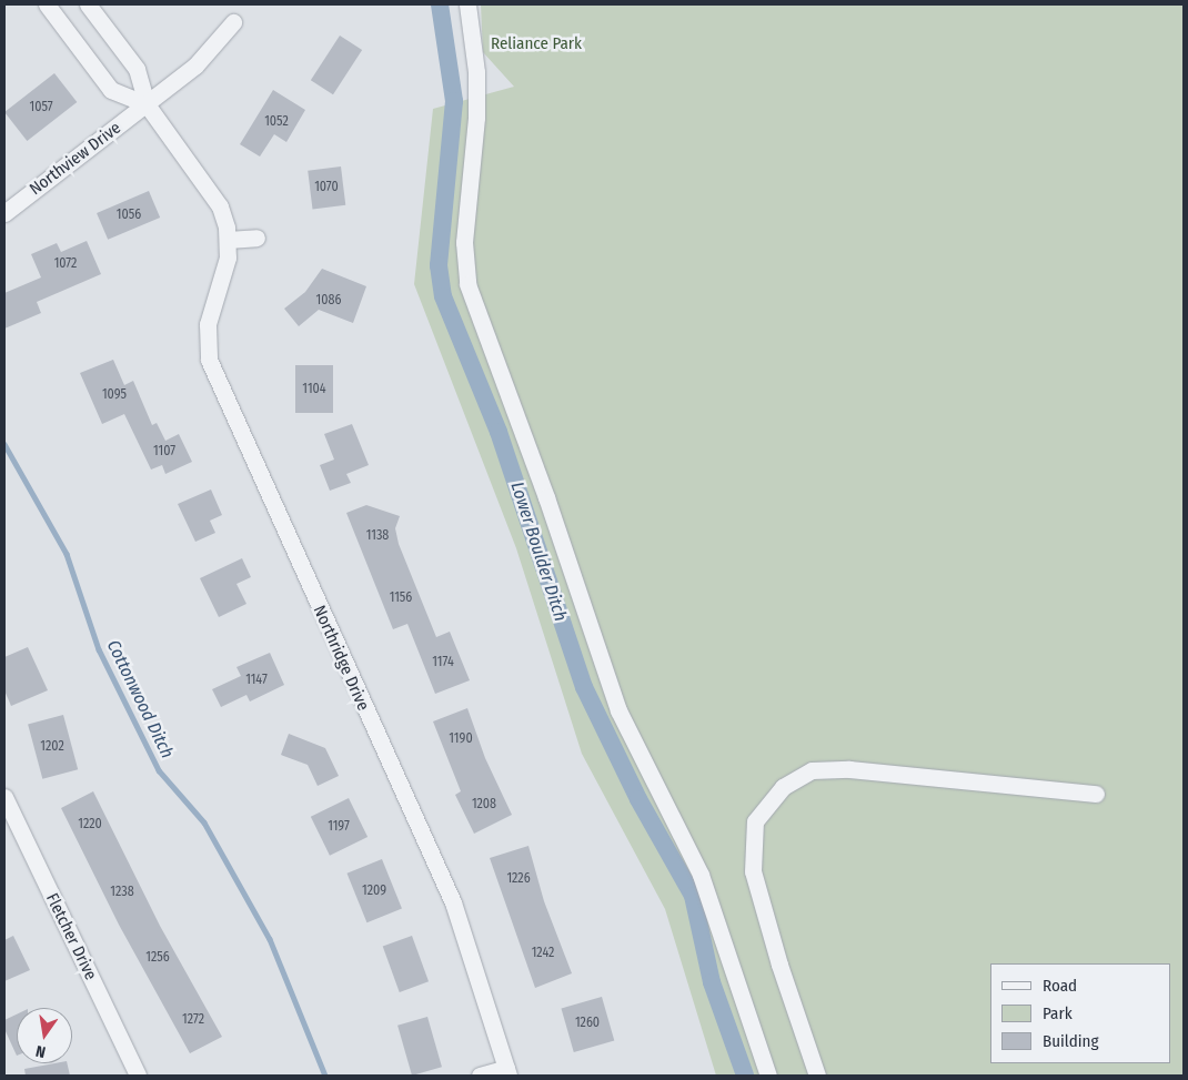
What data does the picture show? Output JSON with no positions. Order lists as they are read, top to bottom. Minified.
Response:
{"streets":{"street":["Northview Drive","Northridge Drive","Fletcher Drive"]},"crossings":[["Northview Drive","Northridge Drive"]],"water":["Lower Boulder Ditch","Cottonwood Ditch"],"parks":["Reliance Park"],"house_numbers":["1057","1052","1070","1056","1072","1086","1104","1095","1107","1138","1156","1174","1147","1190","1202","1208","1220","1197","1226","1209","1238","1242","1256","1272","1260"],"legend":["Road","Park","Building"],"north":"bottom"}
